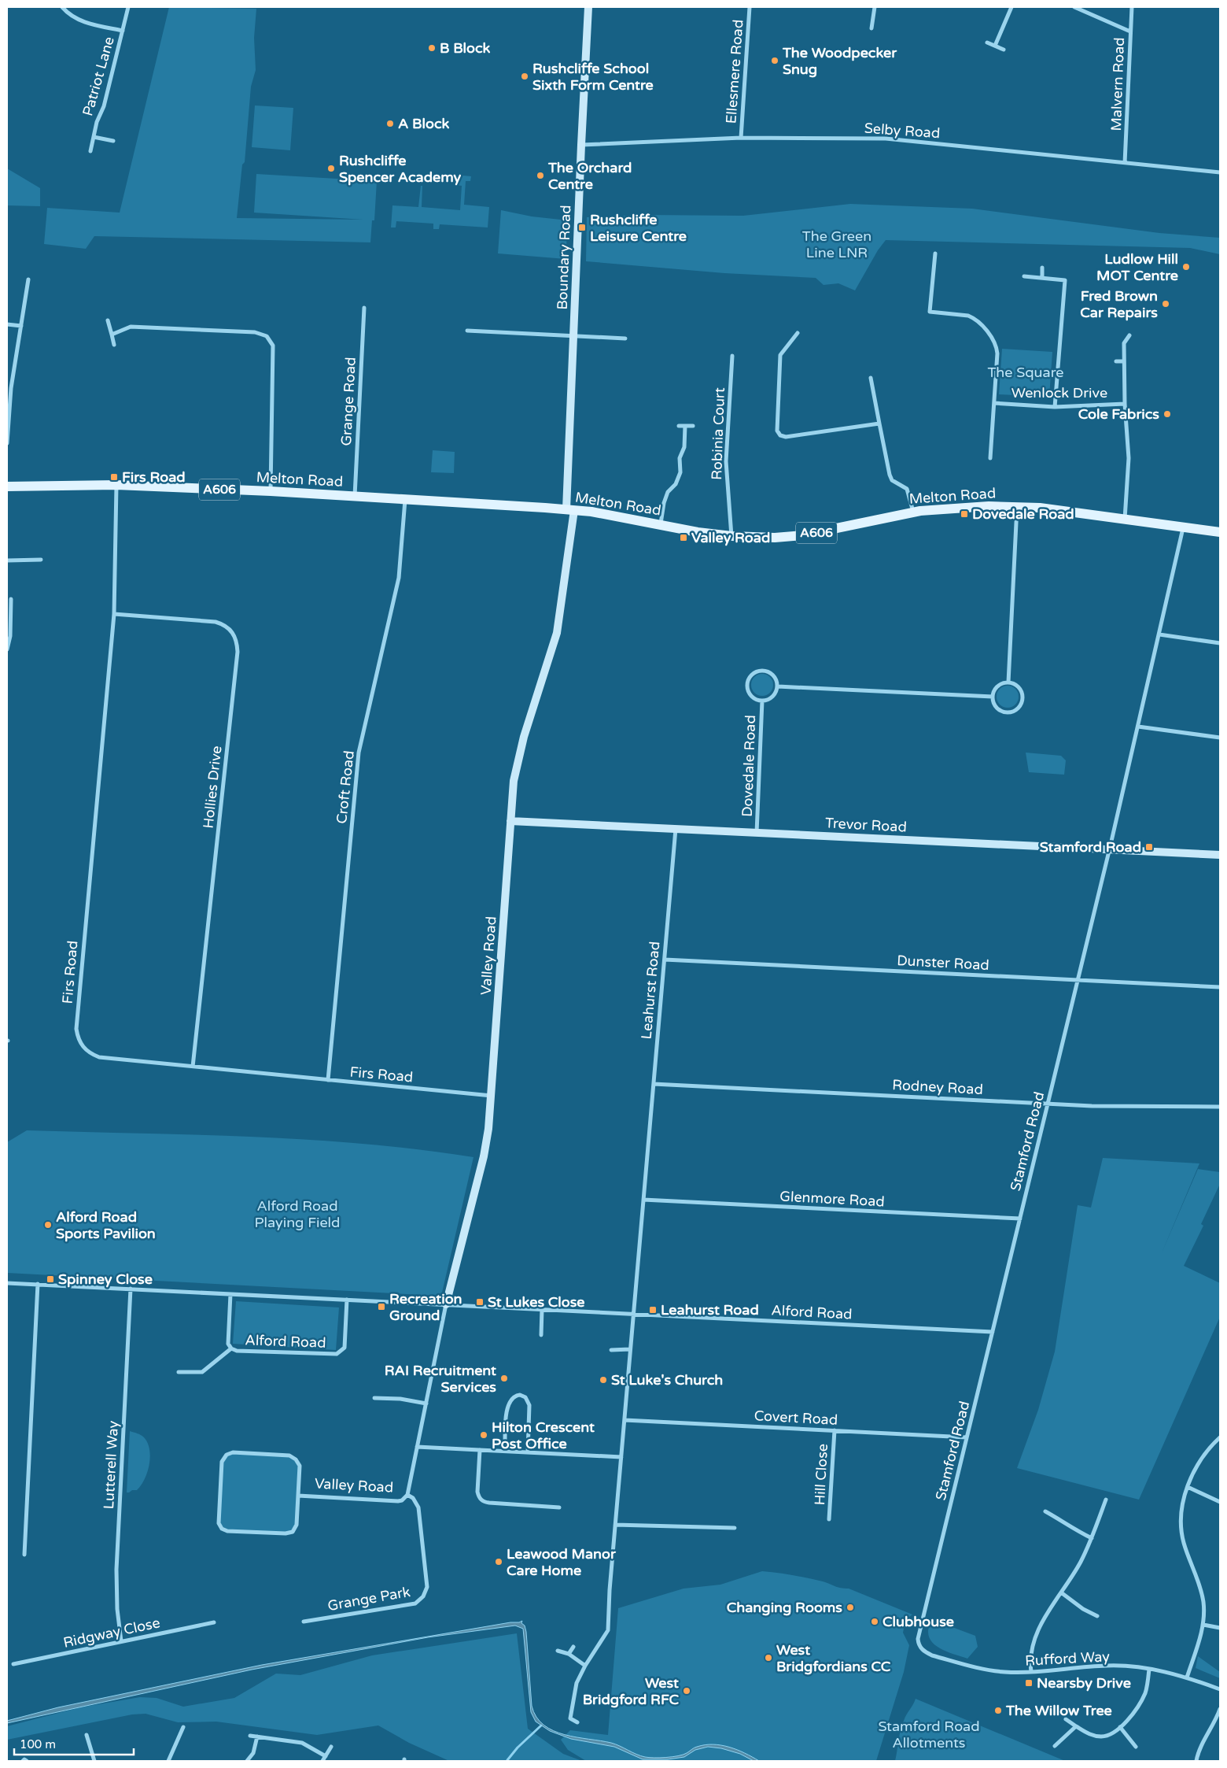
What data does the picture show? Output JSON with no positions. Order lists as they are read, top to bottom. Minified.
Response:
{"streets":{"main road":["Melton Road","A606"],"street":["Ellesmere Road","Patriot Lane","Malvern Road","Selby Road","Boundary Road","Wenlock Drive","Grange Road","Robinia Court","Dovedale Road","Hollies Drive","Croft Road","Trevor Road","Valley Road","Dunster Road","Firs Road","Leahurst Road","Rodney Road","Stamford Road","Glenmore Road","Alford Road","Covert Road","Lutterell Way","Hill Close","Grange Park","Ridgway Close","Rufford Way"]},"crossings":[["Ellesmere Road","Selby Road"],["Malvern Road","Selby Road"],["Selby Road","Boundary Road"],["Boundary Road","Melton Road"],["Boundary Road","Valley Road"],["Grange Road","Melton Road"],["Robinia Court","Melton Road"],["Melton Road","Croft Road"],["Melton Road","Valley Road"],["Melton Road","Firs Road"],["Melton Road","Stamford Road"],["Dovedale Road","Trevor Road"],["Hollies Drive","Firs Road"],["Croft Road","Firs Road"],["Trevor Road","Valley Road"],["Trevor Road","Leahurst Road"],["Trevor Road","Stamford Road"],["Valley Road","Firs Road"],["Valley Road","Alford Road"],["Valley Road","Grange Park"],["Dunster Road","Leahurst Road"],["Dunster Road","Stamford Road"],["Leahurst Road","Rodney Road"],["Leahurst Road","Glenmore Road"],["Leahurst Road","Alford Road"],["Leahurst Road","Covert Road"],["Rodney Road","Stamford Road"],["Stamford Road","Glenmore Road"],["Stamford Road","Alford Road"],["Stamford Road","Covert Road"],["Stamford Road","Rufford Way"],["Alford Road","Lutterell Way"],["Covert Road","Hill Close"],["Lutterell Way","Ridgway Close"]],"parks":["The Green Line LNR","The Square","Alford Road Playing Field","Stamford Road Allotments"],"places":{"other":["B Block","The Woodpecker Snug","Rushcliffe School Sixth Form Centre","A Block","Rushcliffe Spencer Academy","The Orchard Centre","Ludlow Hill MOT Centre","Fred Brown Car Repairs","Cole Fabrics","Alford Road Sports Pavilion","RAI Recruitment Services","St Luke's Church","Hilton Crescent Post Office","Leawood Manor Care Home","Changing Rooms","Clubhouse","West Bridgfordians CC","West Bridgford RFC","The Willow Tree"],"transit":["Rushcliffe Leisure Centre","Firs Road","Dovedale Road","Valley Road","Stamford Road","Spinney Close","St Lukes Close","Recreation Ground","Leahurst Road","Nearsby Drive"]},"scale_bar":"100 m"}
